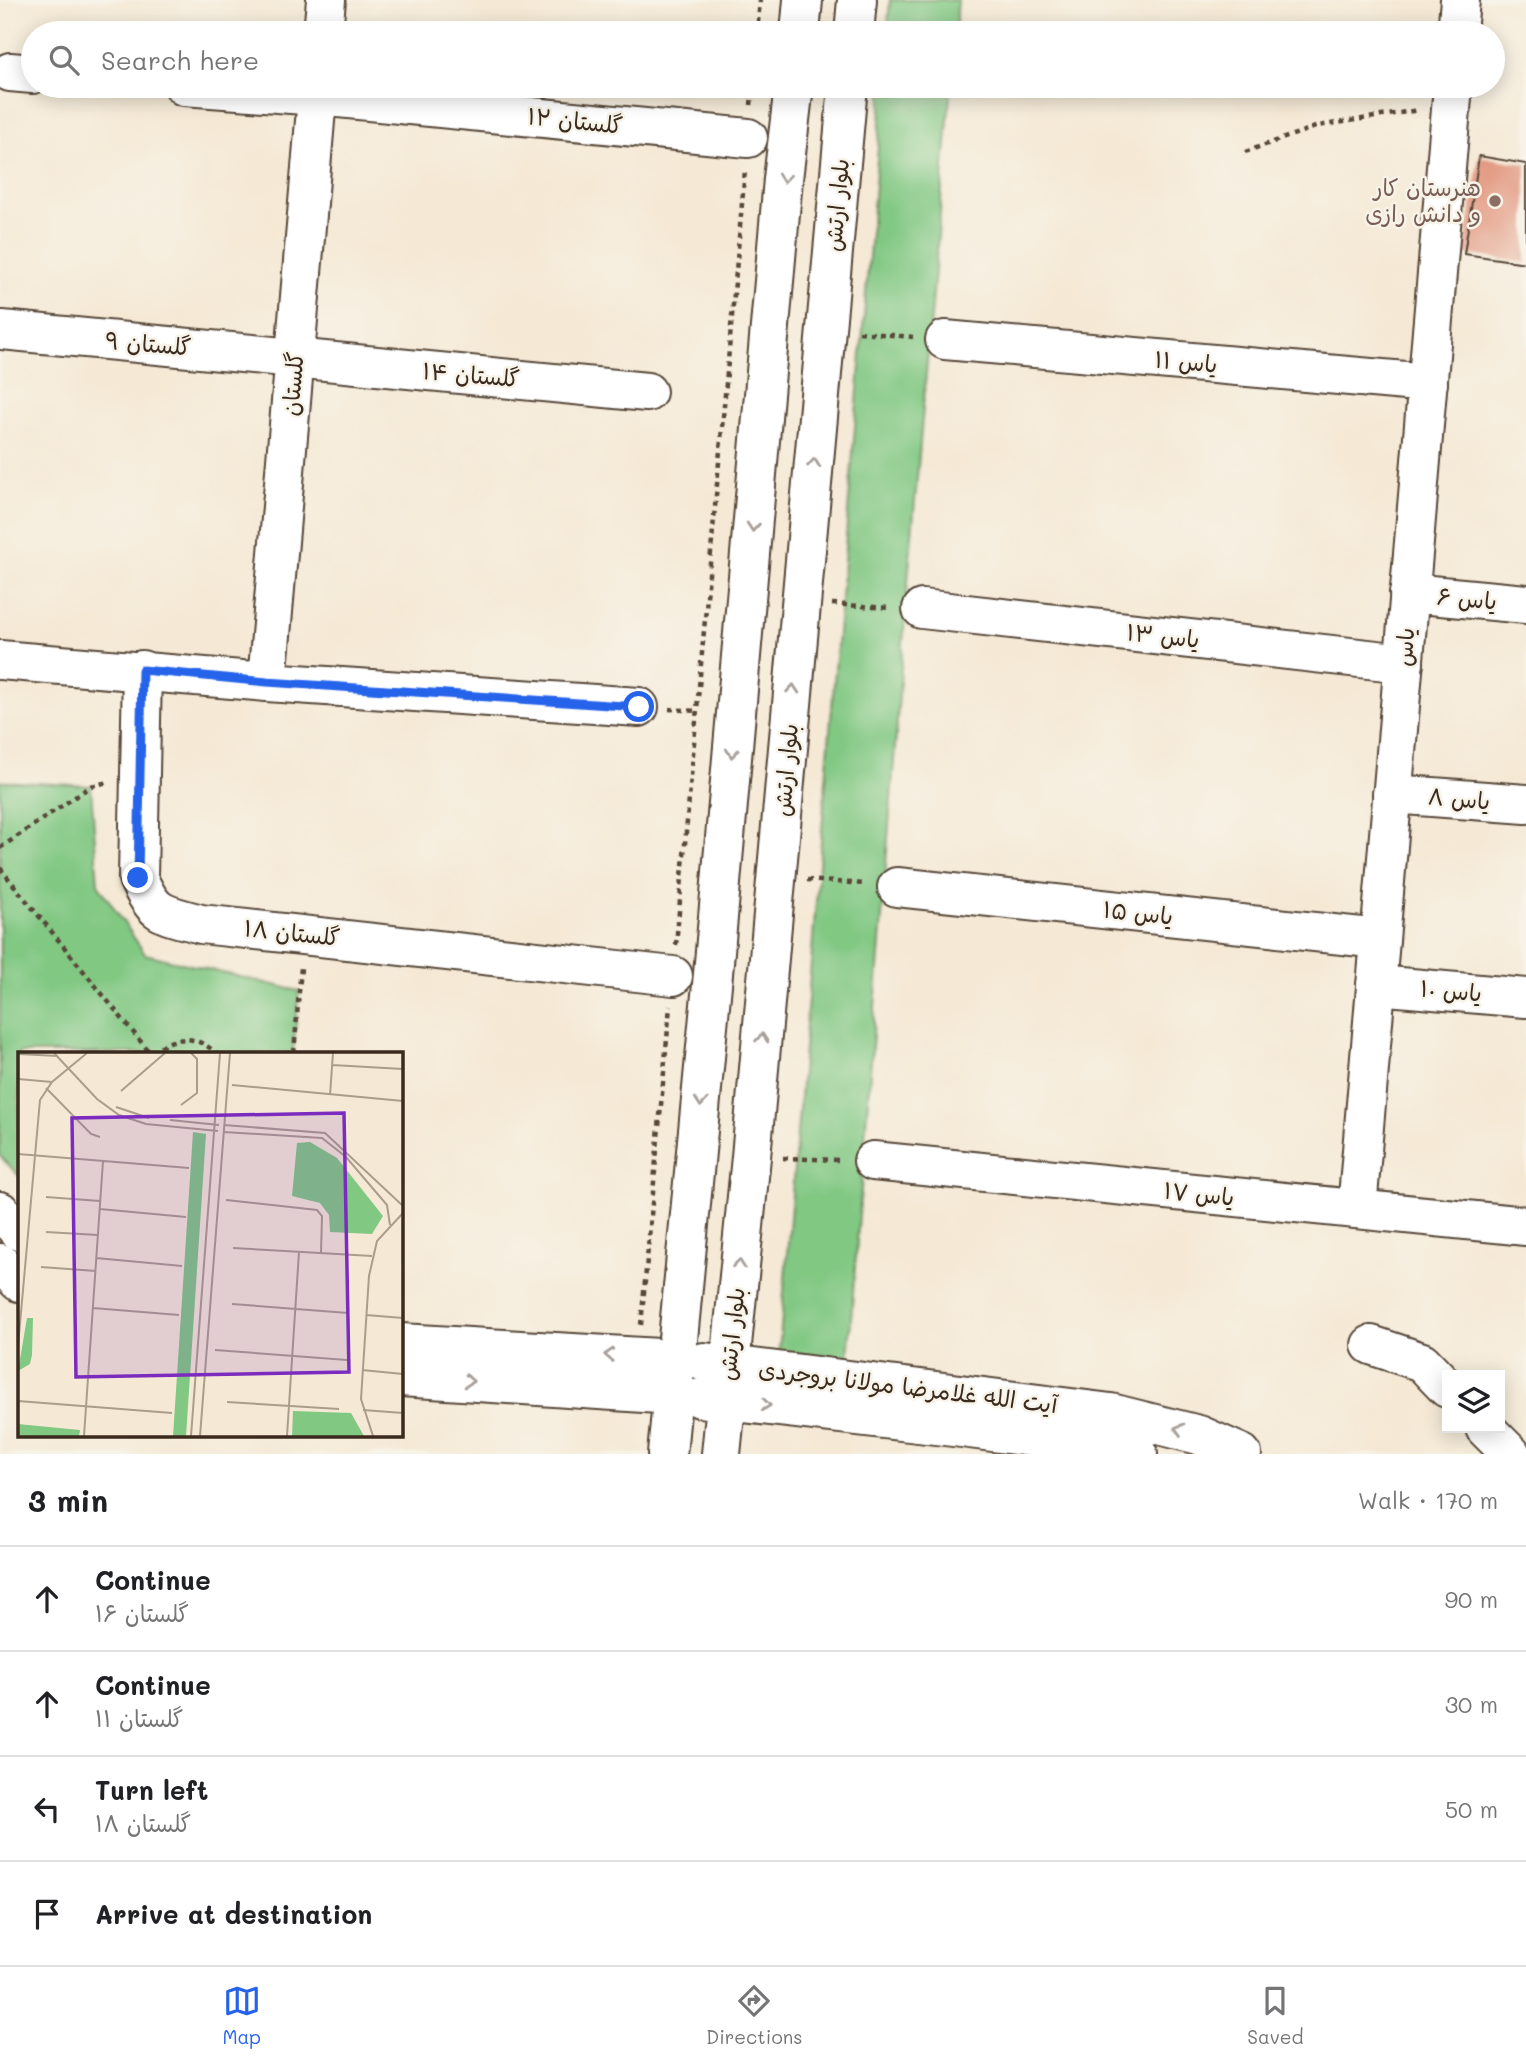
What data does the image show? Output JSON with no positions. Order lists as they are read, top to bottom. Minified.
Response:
{"streets":{"street":["گلستان ۱۲","بلوار ارتش","گلستان ۹","یاس ۱۱","گلستان ۱۴","گلستان","یاس ۶","یاس ۱۳","یاس","یاس ۸","یاس ۱۵","گلستان ۱۸","یاس ۱۰","یاس ۱۷","آیت الله غلامرضا مولانا بروجردی"]},"crossings":[["بلوار ارتش","آیت الله غلامرضا مولانا بروجردی"],["گلستان ۹","گلستان ۱۴"],["گلستان ۹","گلستان"],["یاس ۱۱","یاس"],["گلستان ۱۴","گلستان"],["یاس ۶","یاس"],["یاس ۱۳","یاس"],["یاس","یاس ۸"],["یاس","یاس ۱۵"],["یاس","یاس ۱۰"],["یاس","یاس ۱۷"]],"places":["هنرستان کار و دانش رازی"],"page":{"search":"Search here","heading":["3 min","Walk · 170 m"],"list":[["Continue","گلستان ۱۶","90 m"],["Continue","گلستان ۱۱","30 m"],["Turn left","گلستان ۱۸","50 m"],"Arrive at destination"],"nav":["Map","Directions","Saved"]}}
